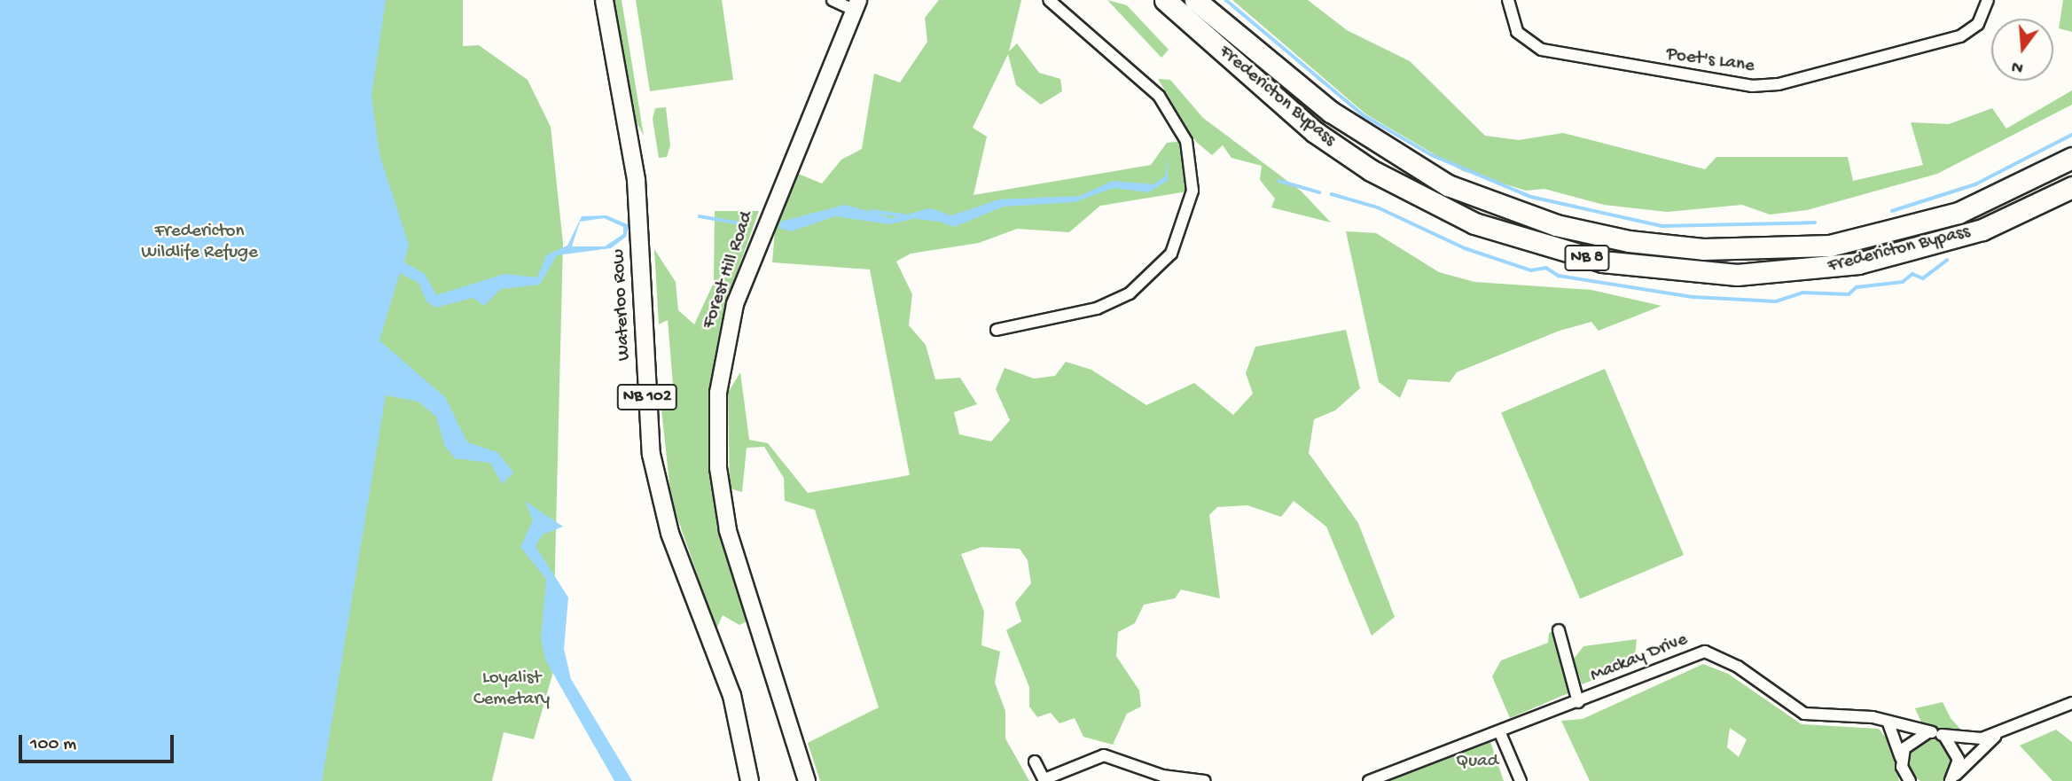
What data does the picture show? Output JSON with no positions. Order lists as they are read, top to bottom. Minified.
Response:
{"streets":{"highway":["Fredericton Bypass","NB 8"],"main road":["Waterloo Row","NB 102"],"street":["Poet's Lane","Forest Hill Road","Mackay Drive"]},"parks":["Fredericton Wildlife Refuge","Loyalist Cemetary","Quad"],"scale_bar":"100 m","north":"bottom"}
